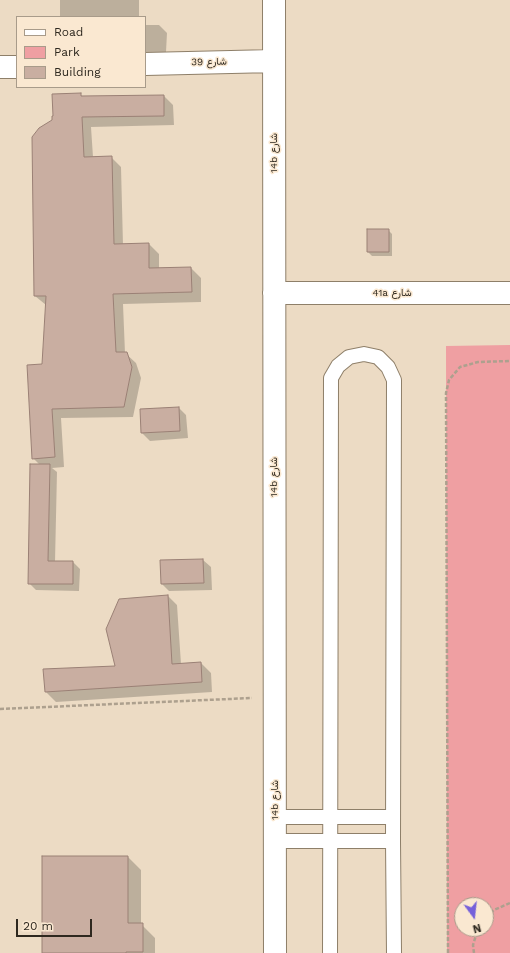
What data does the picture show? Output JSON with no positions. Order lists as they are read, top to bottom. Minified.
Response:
{"streets":{"street":["شارع 39","14b شارع","41a شارع"]},"crossings":[["شارع 39","14b شارع"],["14b شارع","41a شارع"]],"legend":["Road","Park","Building"],"scale_bar":"20 m","north":"bottom"}
